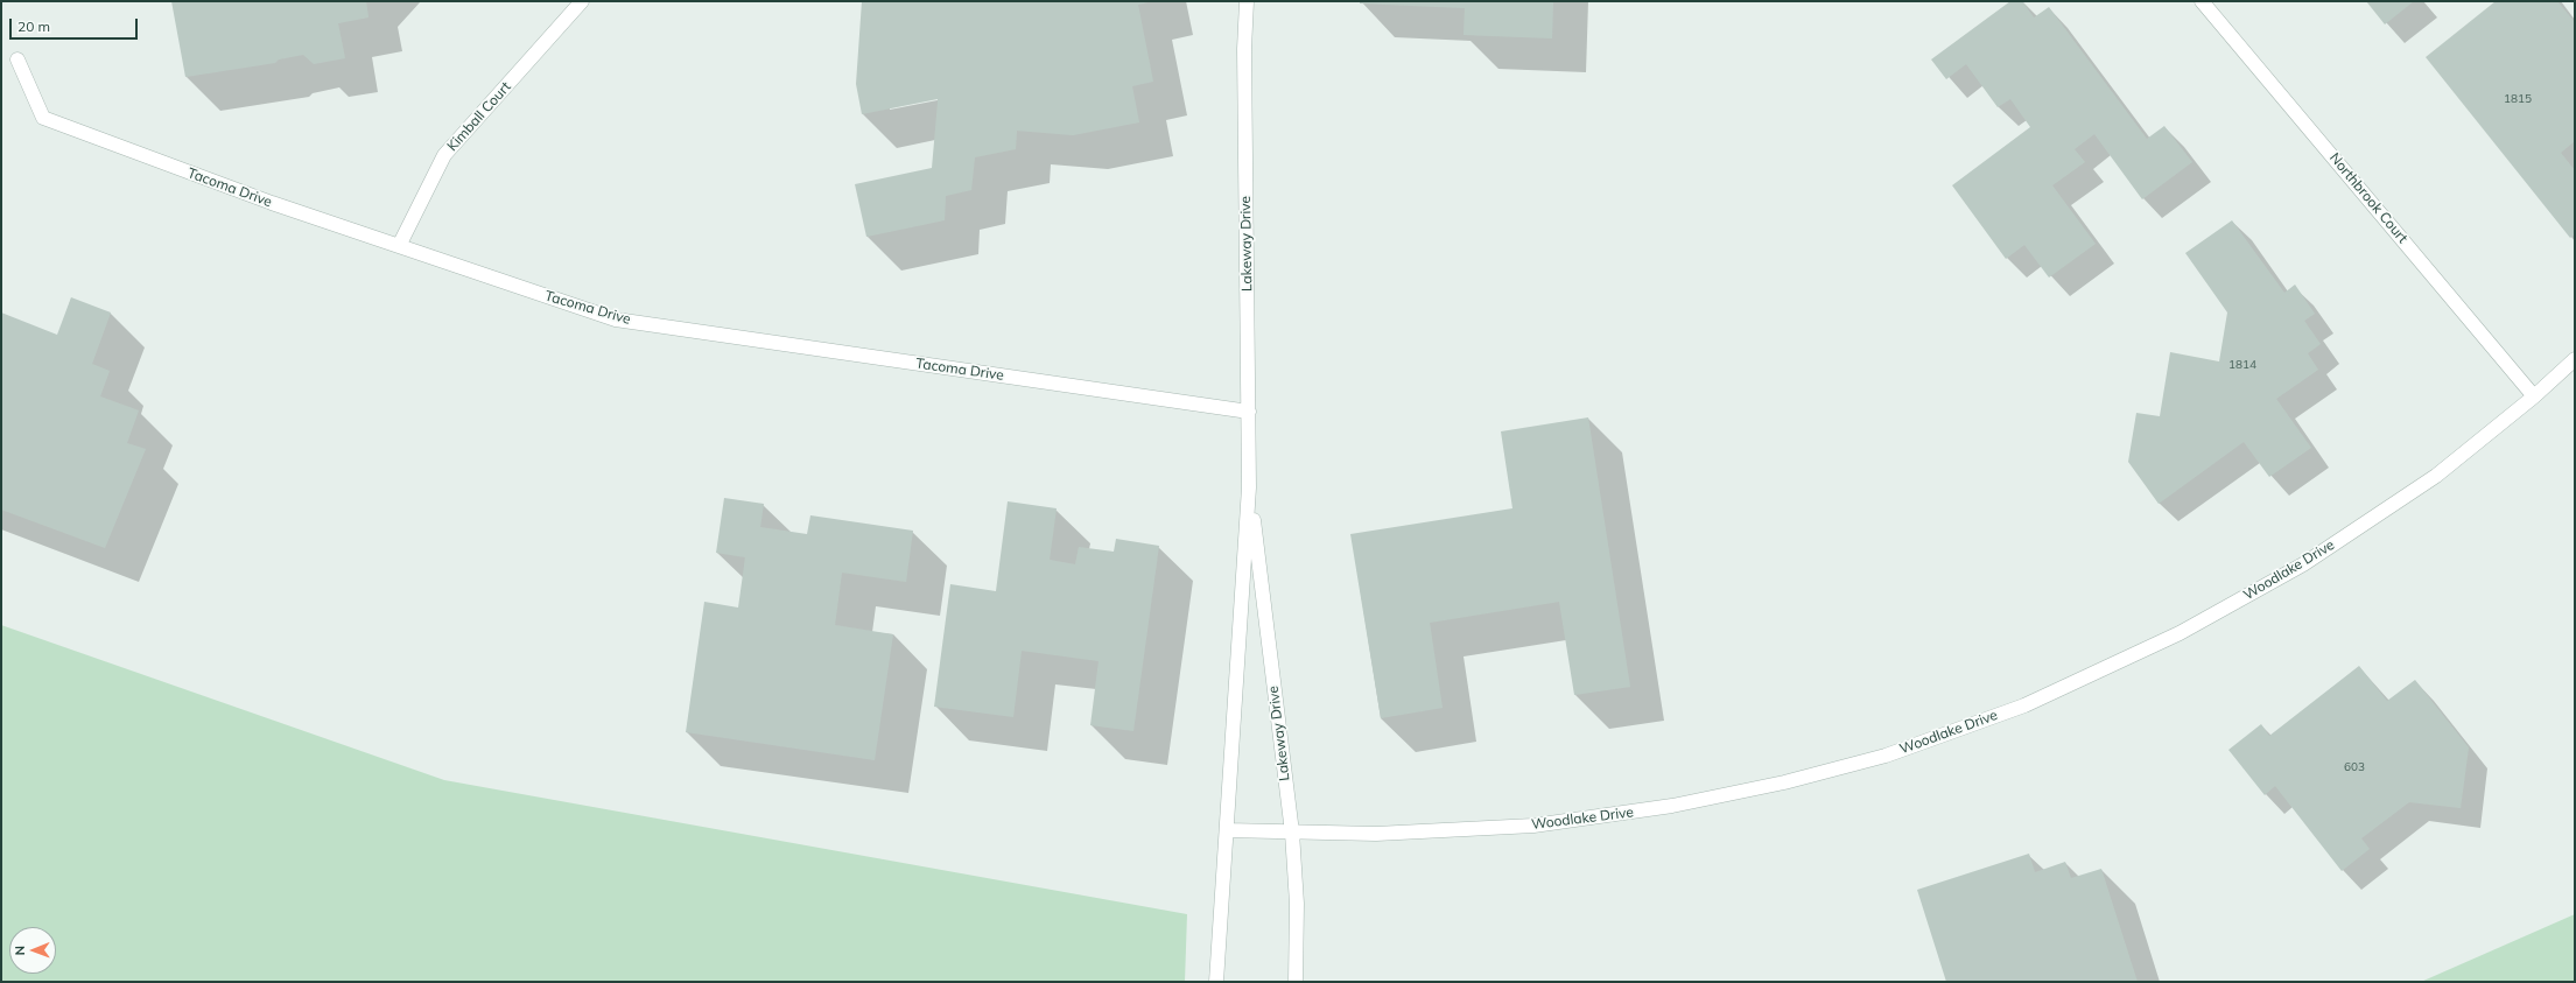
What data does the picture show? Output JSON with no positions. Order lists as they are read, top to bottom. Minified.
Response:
{"streets":{"street":["Kimball Court","Tacoma Drive","Northbrook Court","Lakeway Drive","Woodlake Drive"]},"crossings":[["Kimball Court","Tacoma Drive"],["Tacoma Drive","Lakeway Drive"],["Northbrook Court","Woodlake Drive"],["Lakeway Drive","Woodlake Drive"]],"house_numbers":["1815","1814","603"],"scale_bar":"20 m","north":"left"}
